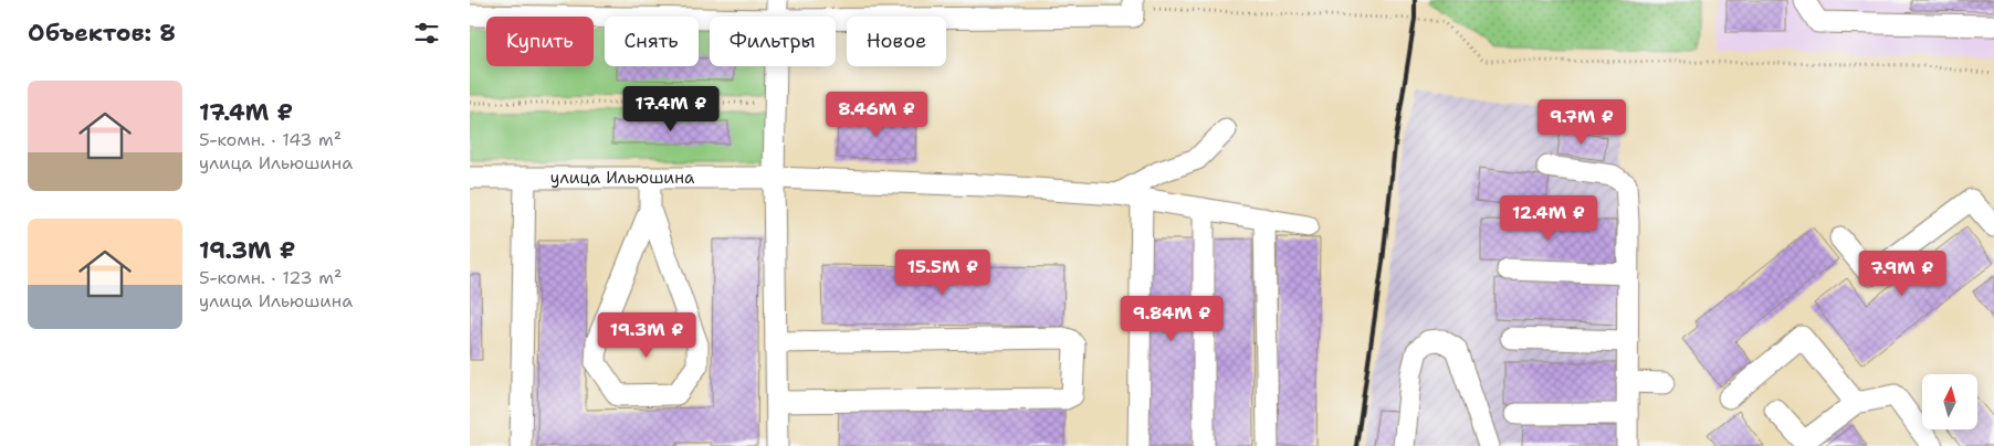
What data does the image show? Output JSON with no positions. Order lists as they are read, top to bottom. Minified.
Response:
{"streets":{"street":["улица Ильюшина"]},"north":"top","page":{"heading":"Объектов: 8","chip":["Купить","Снять","Фильтры","Новое"],"list":[{"name":"17.4M ₽","note":"5-комн. · 143 m² · улица Ильюшина"},{"name":"19.3M ₽","note":"5-комн. · 123 m² · улица Ильюшина"}],"price":["17.4M ₽","8.46M ₽","9.7M ₽","12.4M ₽","15.5M ₽","7.9M ₽","9.84M ₽","19.3M ₽"]}}
